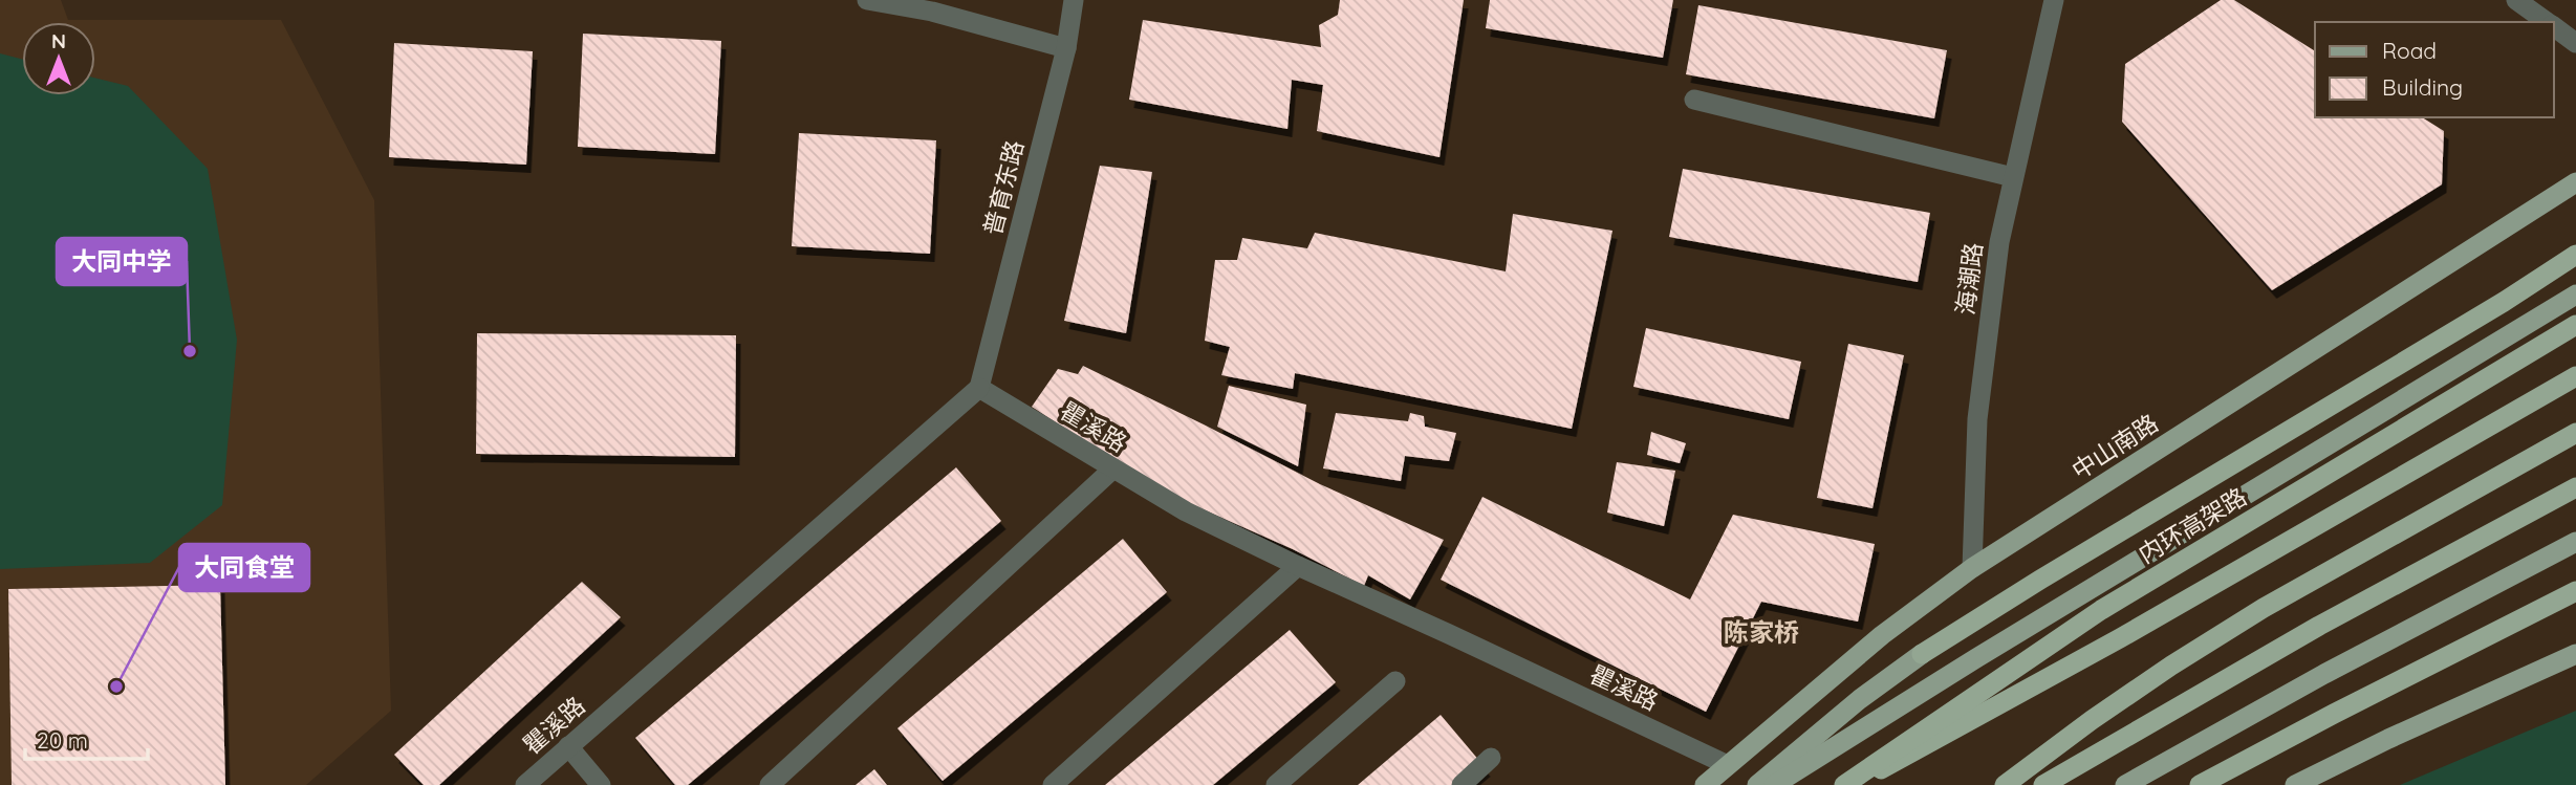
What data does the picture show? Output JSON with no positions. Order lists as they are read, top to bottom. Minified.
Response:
{"streets":{"highway":["内环高架路"],"main road":["中山南路"],"street":["普育东路","海潮路","瞿溪路"]},"crossings":[["普育东路","瞿溪路"],["海潮路","中山南路"],["瞿溪路","中山南路"]],"districts":["陈家桥"],"places":["大同中学","大同食堂"],"legend":["Road","Building"],"scale_bar":"20 m","north":"top"}
